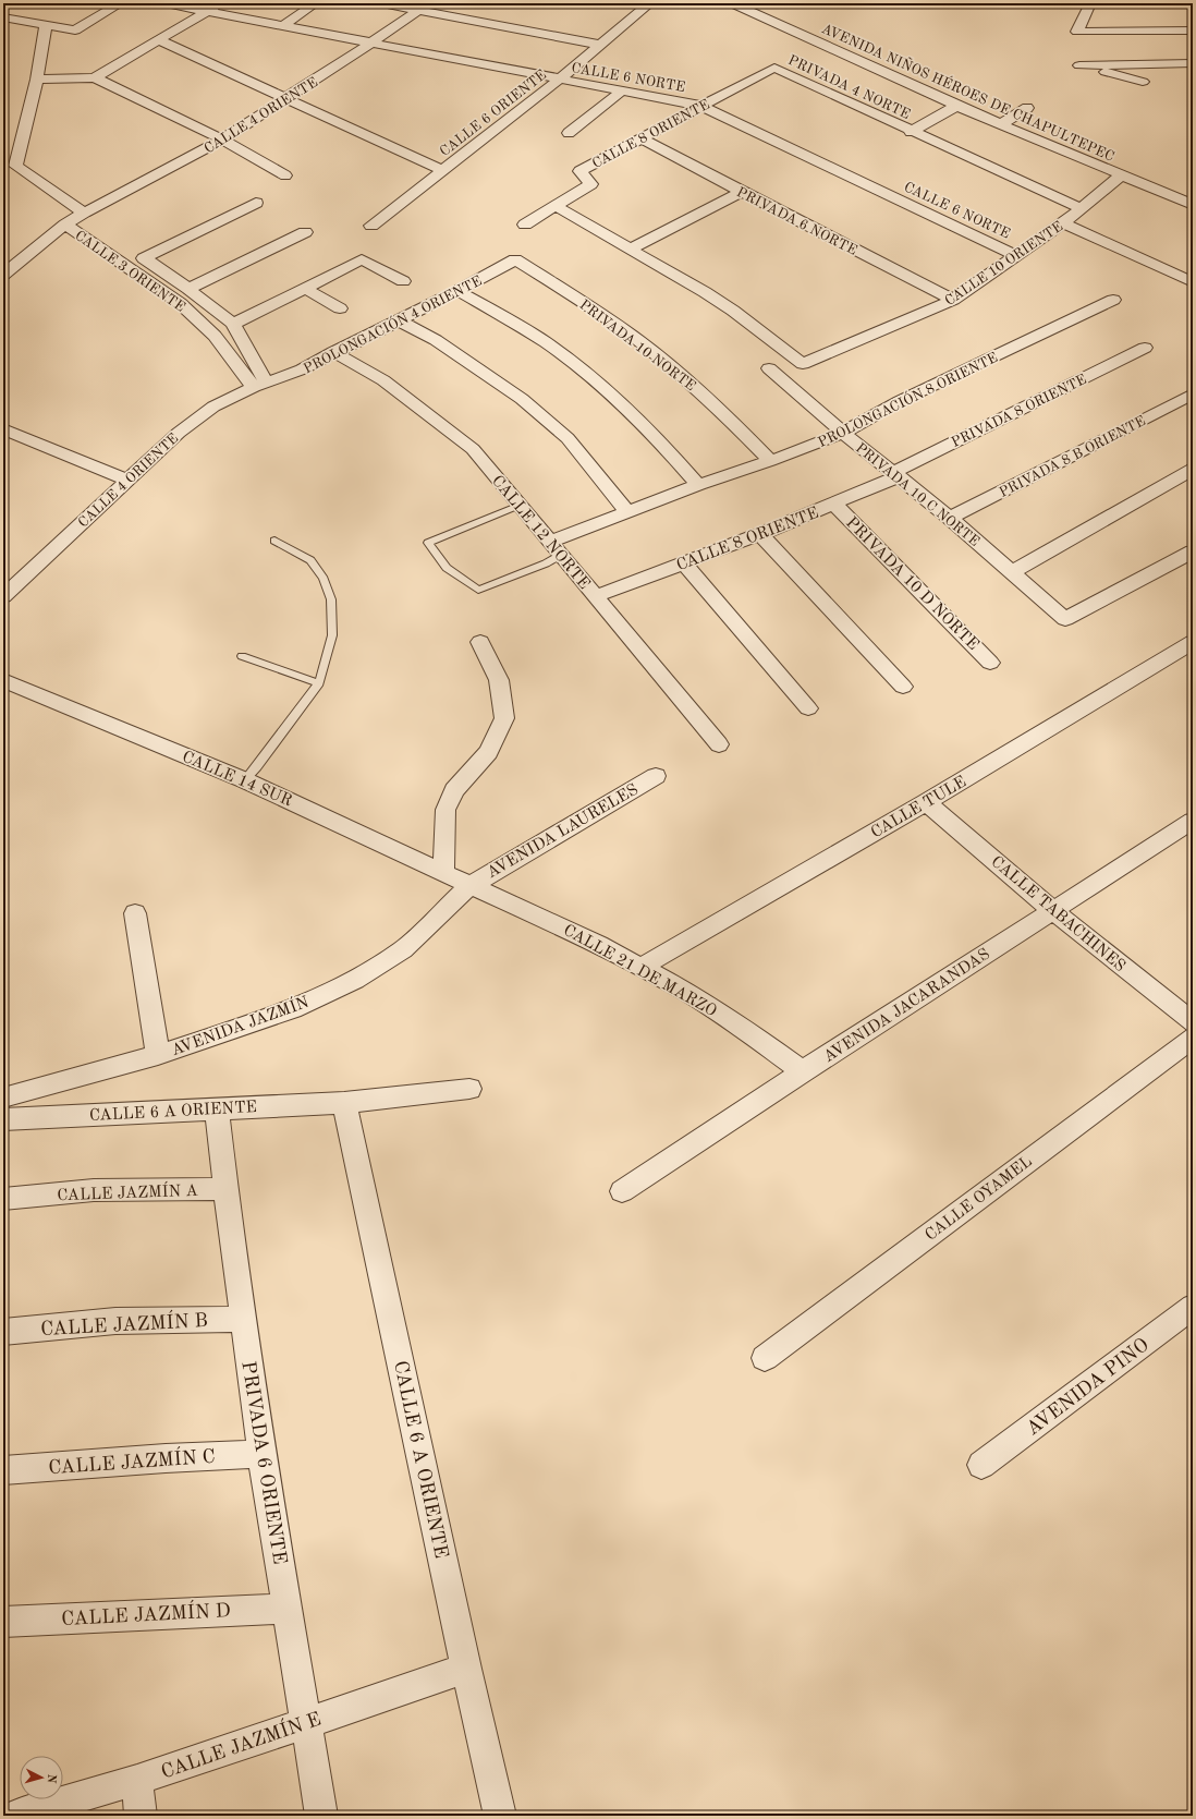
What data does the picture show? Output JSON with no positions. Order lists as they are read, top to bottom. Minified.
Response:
{"streets":{"street":["CALLE 6 NORTE","PRIVADA 4 NORTE","AVENIDA NIÑOS HÉROES DE CHAPULTEPEC","CALLE 6 ORIENTE","CALLE 4 ORIENTE","CALLE 8 ORIENTE","PRIVADA 6 NORTE","CALLE 10 ORIENTE","CALLE 3 ORIENTE","PROLONGACIÓN 4 ORIENTE","PRIVADA 10 NORTE","PROLONGACIÓN 8 ORIENTE","PRIVADA 8 ORIENTE","PRIVADA 8 B ORIENTE","PRIVADA 10 C NORTE","CALLE 12 NORTE","PRIVADA 10 D NORTE","CALLE 14 SUR","CALLE TULE","AVENIDA LAURELES","CALLE TABACHINES","CALLE 21 DE MARZO","AVENIDA JACARANDAS","AVENIDA JAZMÍN","CALLE 6 A ORIENTE","CALLE JAZMÍN A","CALLE OYAMEL","CALLE JAZMÍN B","AVENIDA PINO","CALLE JAZMÍN C","PRIVADA 6 ORIENTE","CALLE JAZMÍN D","CALLE JAZMÍN E"]},"crossings":[["CALLE 6 NORTE","CALLE 6 ORIENTE"],["CALLE 6 NORTE","CALLE 4 ORIENTE"],["CALLE 6 NORTE","CALLE 8 ORIENTE"],["CALLE 6 NORTE","CALLE 10 ORIENTE"],["PRIVADA 4 NORTE","AVENIDA NIÑOS HÉROES DE CHAPULTEPEC"],["PRIVADA 4 NORTE","CALLE 8 ORIENTE"],["AVENIDA NIÑOS HÉROES DE CHAPULTEPEC","CALLE 10 ORIENTE"],["CALLE 4 ORIENTE","CALLE 3 ORIENTE"],["CALLE 4 ORIENTE","PROLONGACIÓN 4 ORIENTE"],["CALLE 8 ORIENTE","PRIVADA 6 NORTE"],["CALLE 8 ORIENTE","PRIVADA 8 ORIENTE"],["CALLE 8 ORIENTE","PRIVADA 10 C NORTE"],["CALLE 8 ORIENTE","CALLE 12 NORTE"],["CALLE 8 ORIENTE","PRIVADA 10 D NORTE"],["PRIVADA 6 NORTE","CALLE 10 ORIENTE"],["CALLE 3 ORIENTE","PROLONGACIÓN 4 ORIENTE"],["PROLONGACIÓN 4 ORIENTE","PRIVADA 10 NORTE"],["PROLONGACIÓN 4 ORIENTE","CALLE 12 NORTE"],["PRIVADA 10 NORTE","PROLONGACIÓN 8 ORIENTE"],["PROLONGACIÓN 8 ORIENTE","PRIVADA 10 C NORTE"],["PROLONGACIÓN 8 ORIENTE","CALLE 12 NORTE"],["PRIVADA 8 ORIENTE","PRIVADA 10 C NORTE"],["PRIVADA 8 B ORIENTE","PRIVADA 10 C NORTE"],["CALLE 14 SUR","AVENIDA LAURELES"],["CALLE 14 SUR","CALLE 21 DE MARZO"],["CALLE 14 SUR","AVENIDA JAZMÍN"],["CALLE TULE","CALLE TABACHINES"],["CALLE TULE","CALLE 21 DE MARZO"],["AVENIDA LAURELES","CALLE 21 DE MARZO"],["AVENIDA LAURELES","AVENIDA JAZMÍN"],["CALLE TABACHINES","AVENIDA JACARANDAS"],["CALLE 21 DE MARZO","AVENIDA JACARANDAS"],["CALLE 21 DE MARZO","AVENIDA JAZMÍN"],["CALLE 6 A ORIENTE","PRIVADA 6 ORIENTE"],["CALLE 6 A ORIENTE","CALLE JAZMÍN E"],["CALLE JAZMÍN A","PRIVADA 6 ORIENTE"],["CALLE JAZMÍN B","PRIVADA 6 ORIENTE"],["CALLE JAZMÍN C","PRIVADA 6 ORIENTE"],["PRIVADA 6 ORIENTE","CALLE JAZMÍN D"],["PRIVADA 6 ORIENTE","CALLE JAZMÍN E"]],"north":"right"}
